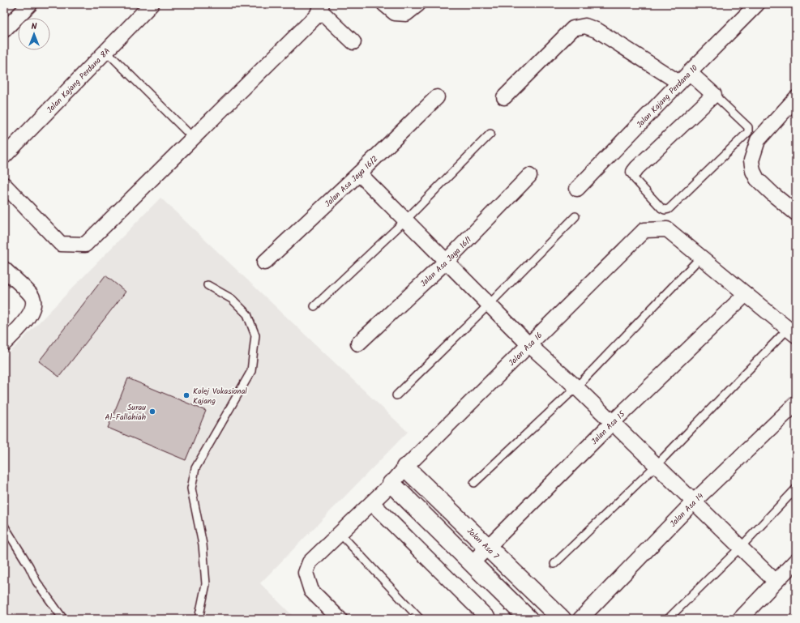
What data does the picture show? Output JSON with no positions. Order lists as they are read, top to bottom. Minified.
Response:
{"streets":{"street":["Jalan Kajang Perdana 8A","Jalan Kajang Perdana 10","Jalan Asa Jaya 16/2","Jalan Asa Jaya 16/1","Jalan Asa 16","Jalan Asa 15","Jalan Asa 14","Jalan Asa 7"]},"crossings":[["Jalan Asa 16","Jalan Asa 7"],["Jalan Asa 15","Jalan Asa 7"]],"places":["Kolej Vokasional Kajang","Surau Al-Fallahiah"],"north":"top"}
